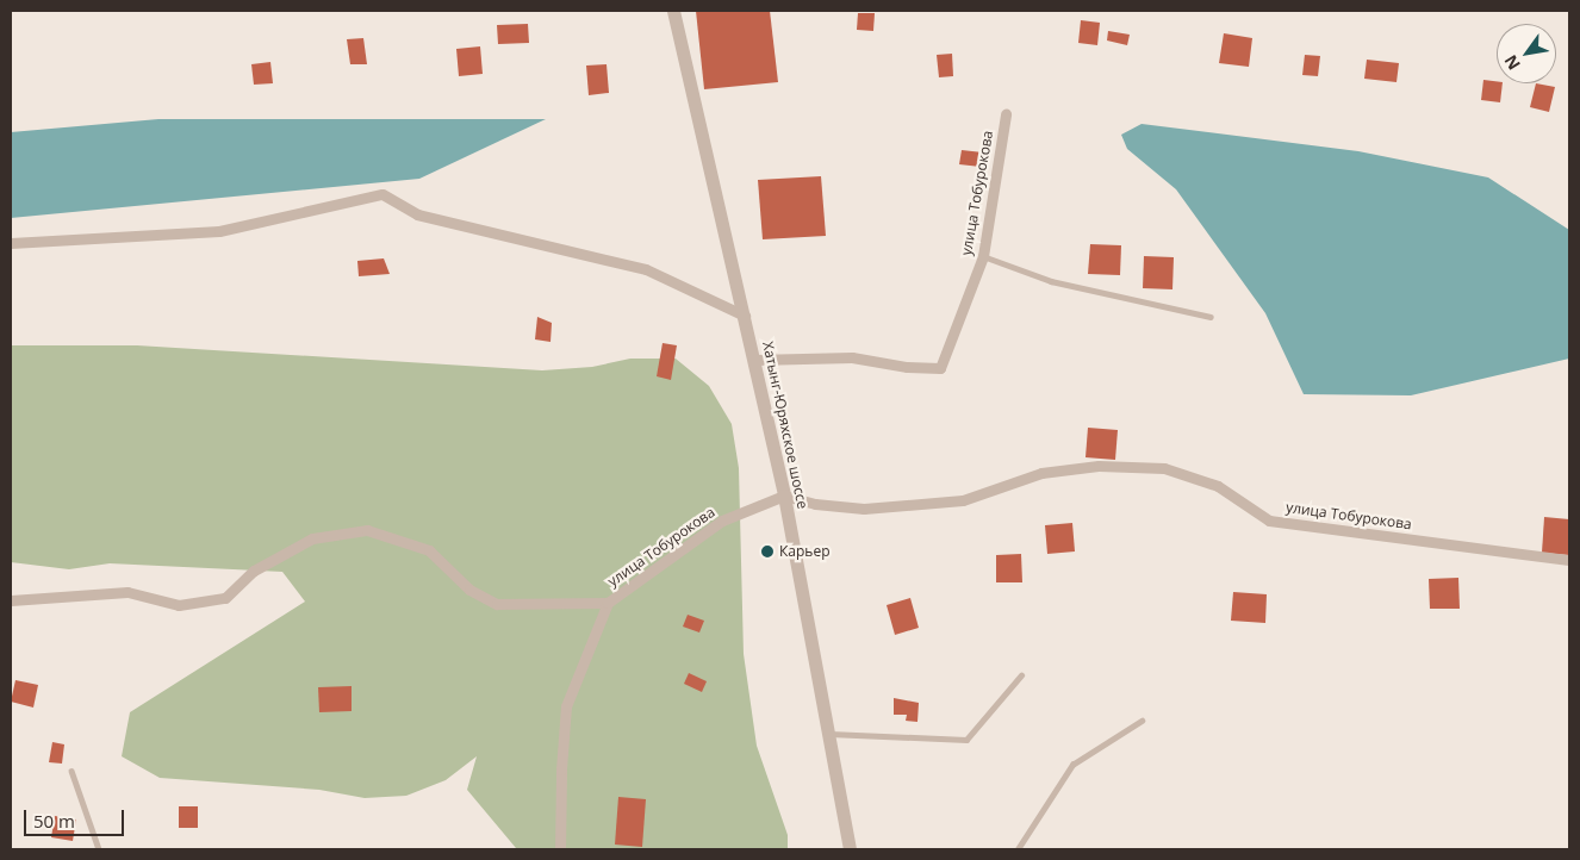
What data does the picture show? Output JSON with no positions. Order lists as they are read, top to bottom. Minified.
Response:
{"streets":{"street":["улица Тобурокова","Хатынг-Юряхское шоссе"]},"crossings":[["улица Тобурокова","Хатынг-Юряхское шоссе"]],"places":["Карьер"],"scale_bar":"50 m","north":"bottom left"}
